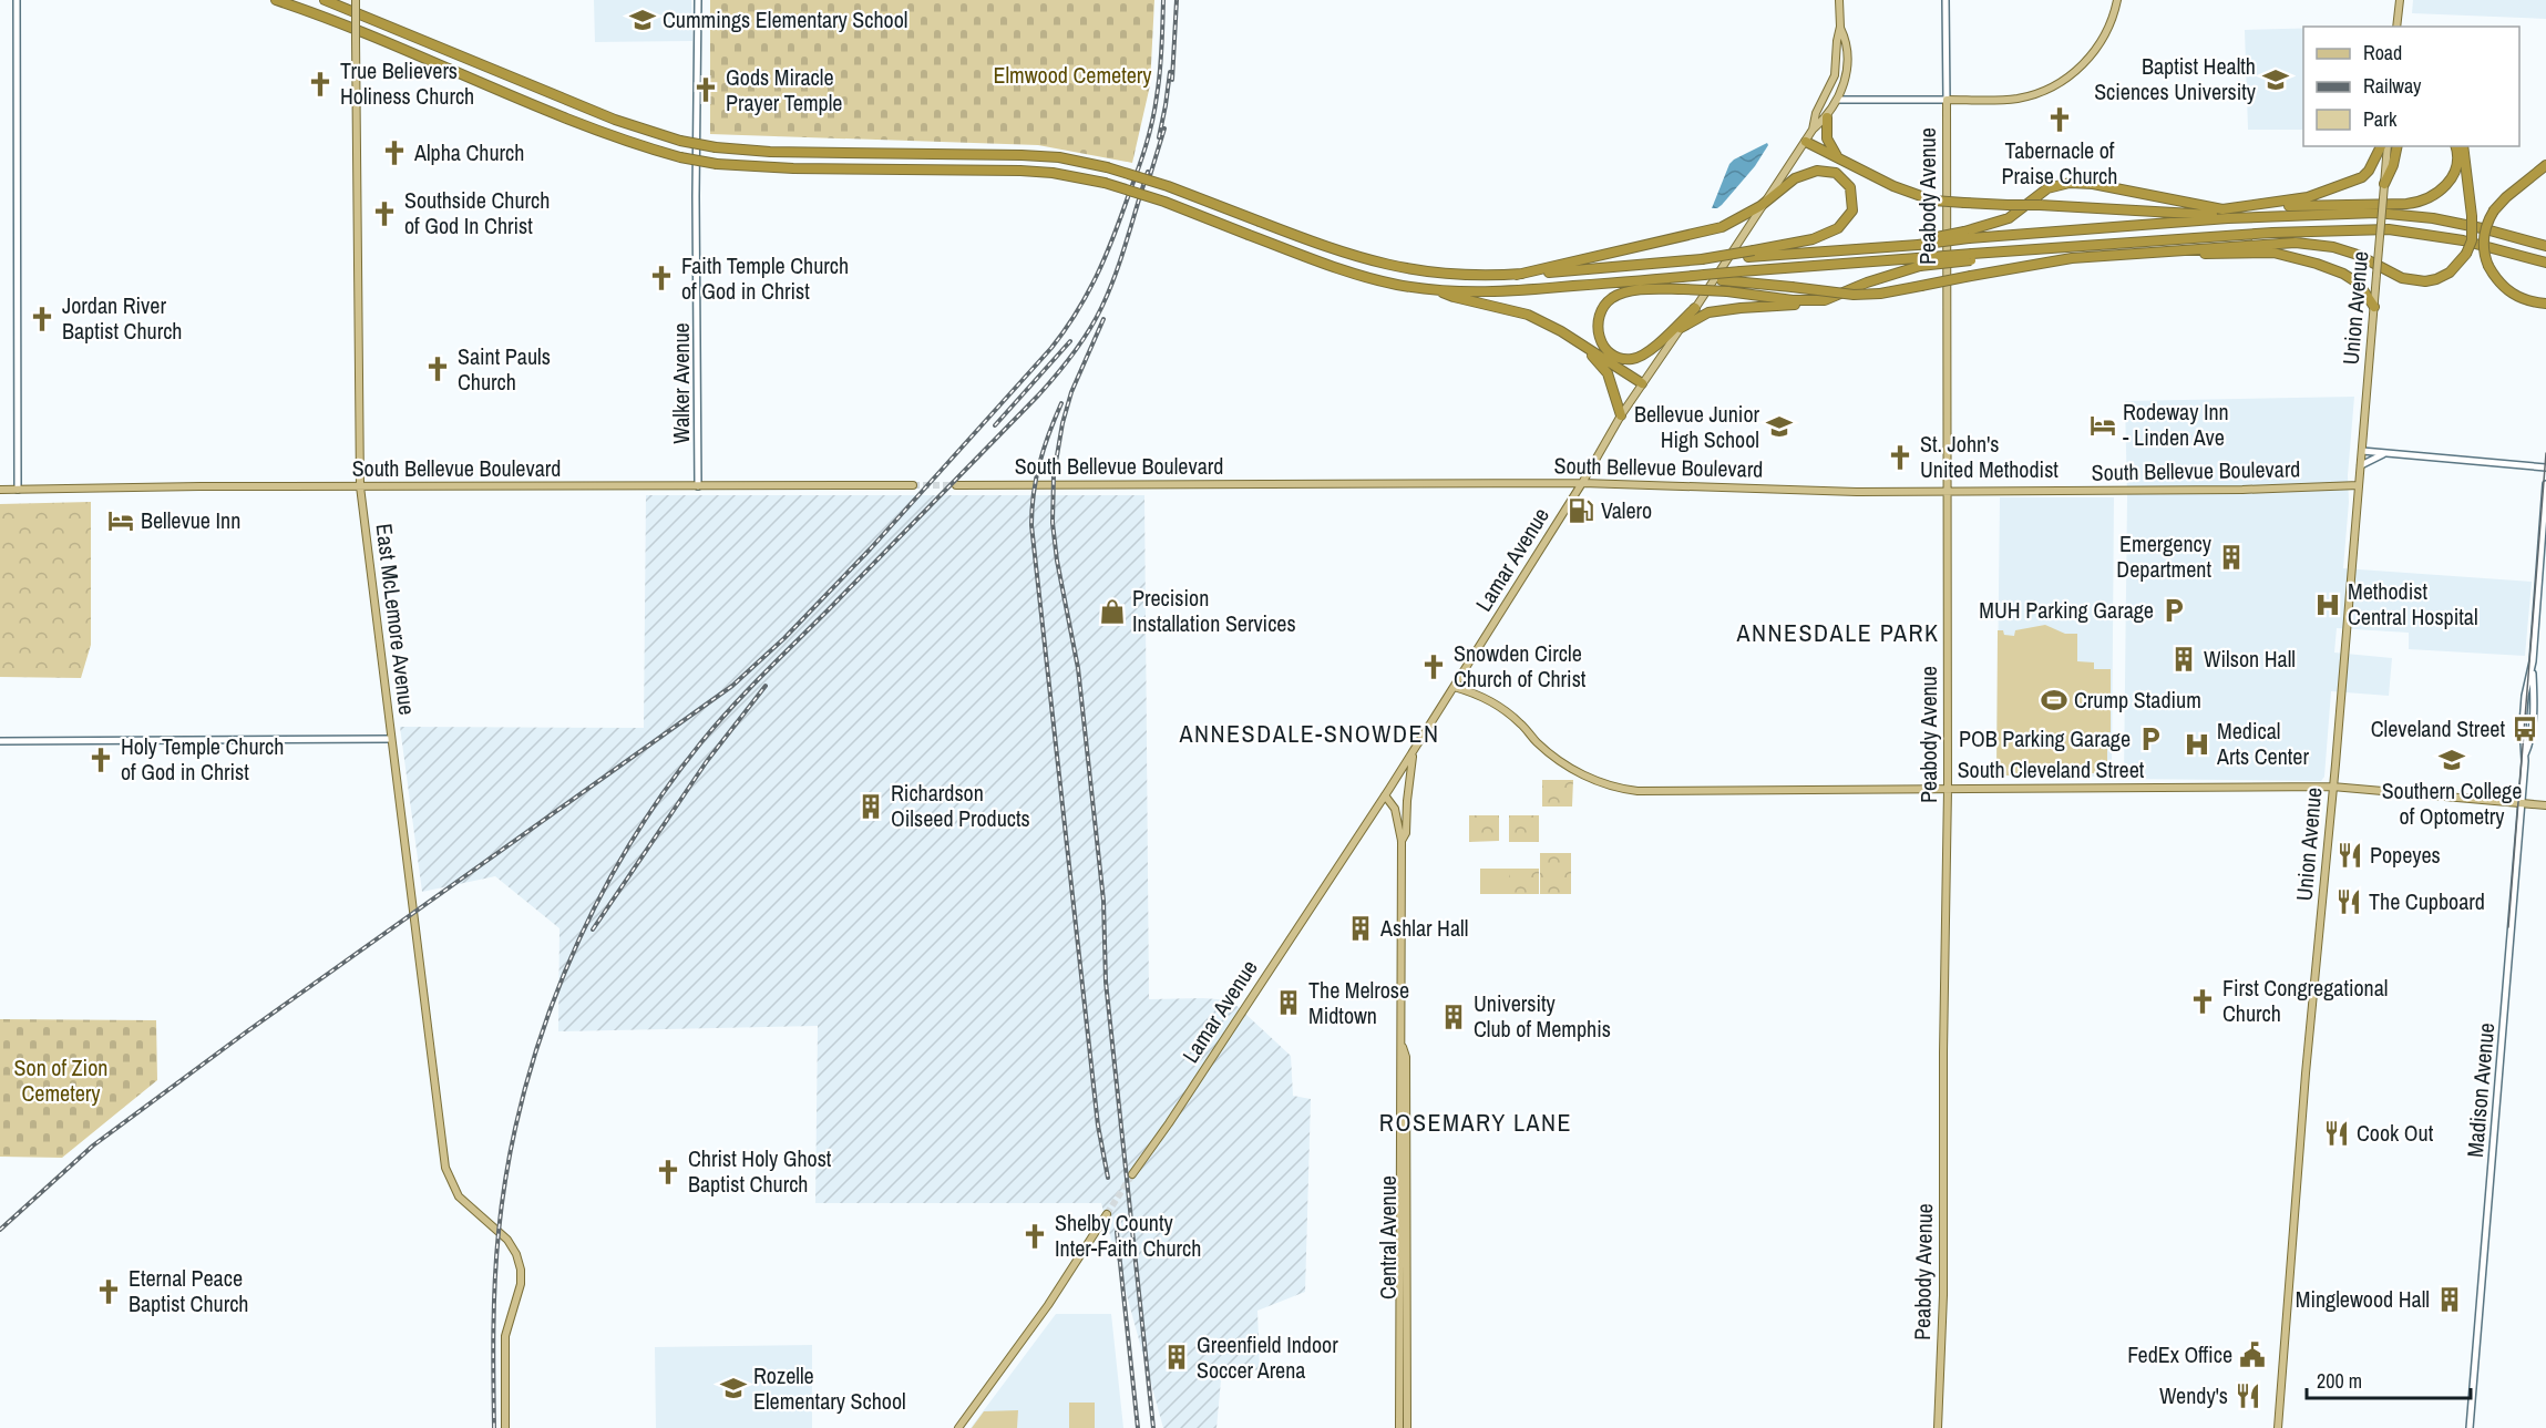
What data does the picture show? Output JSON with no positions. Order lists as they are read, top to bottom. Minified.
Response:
{"streets":{"main road":["Peabody Avenue","Union Avenue","South Bellevue Boulevard","Lamar Avenue","East McLemore Avenue","South Cleveland Street","Central Avenue"],"street":["Walker Avenue","Madison Avenue"]},"crossings":[["Peabody Avenue","South Bellevue Boulevard"],["Peabody Avenue","South Cleveland Street"],["Union Avenue","South Bellevue Boulevard"],["Union Avenue","South Cleveland Street"],["Walker Avenue","South Bellevue Boulevard"],["South Bellevue Boulevard","Lamar Avenue"],["South Bellevue Boulevard","East McLemore Avenue"],["Lamar Avenue","South Cleveland Street"],["Lamar Avenue","Central Avenue"],["South Cleveland Street","Madison Avenue"]],"districts":["ANNESDALE PARK","ANNESDALE-SNOWDEN","ROSEMARY LANE"],"parks":["Elmwood Cemetery","Son of Zion Cemetery"],"places":{"school or university":["Cummings Elementary School","Baptist Health Sciences University","Bellevue Junior High School","Southern College of Optometry","Rozelle Elementary School"],"church":["True Believers Holiness Church","Gods Miracle Prayer Temple","Tabernacle of Praise Church","Alpha Church","Southside Church of God In Christ","Faith Temple Church of God in Christ","Jordan River Baptist Church","Saint Pauls Church","St. John's United Methodist","Snowden Circle Church of Christ","Holy Temple Church of God in Christ","First Congregational Church","Christ Holy Ghost Baptist Church","Shelby County Inter-Faith Church","Eternal Peace Baptist Church"],"hotel":["Rodeway Inn - Linden Ave","Bellevue Inn"],"fuel station":["Valero"],"building":["Emergency Department","Wilson Hall","Richardson Oilseed Products","Ashlar Hall","The Melrose Midtown","University Club of Memphis","Minglewood Hall","Greenfield Indoor Soccer Arena"],"hospital":["Methodist Central Hospital","Medical Arts Center"],"parking":["MUH Parking Garage","POB Parking Garage"],"shop":["Precision Installation Services"],"sports":["Crump Stadium"],"bus stop":["Cleveland Street"],"restaurant":["Popeyes","The Cupboard","Cook Out","Wendy's"],"public building":["FedEx Office"]},"legend":["Road","Railway","Park"],"scale_bar":"200 m"}
